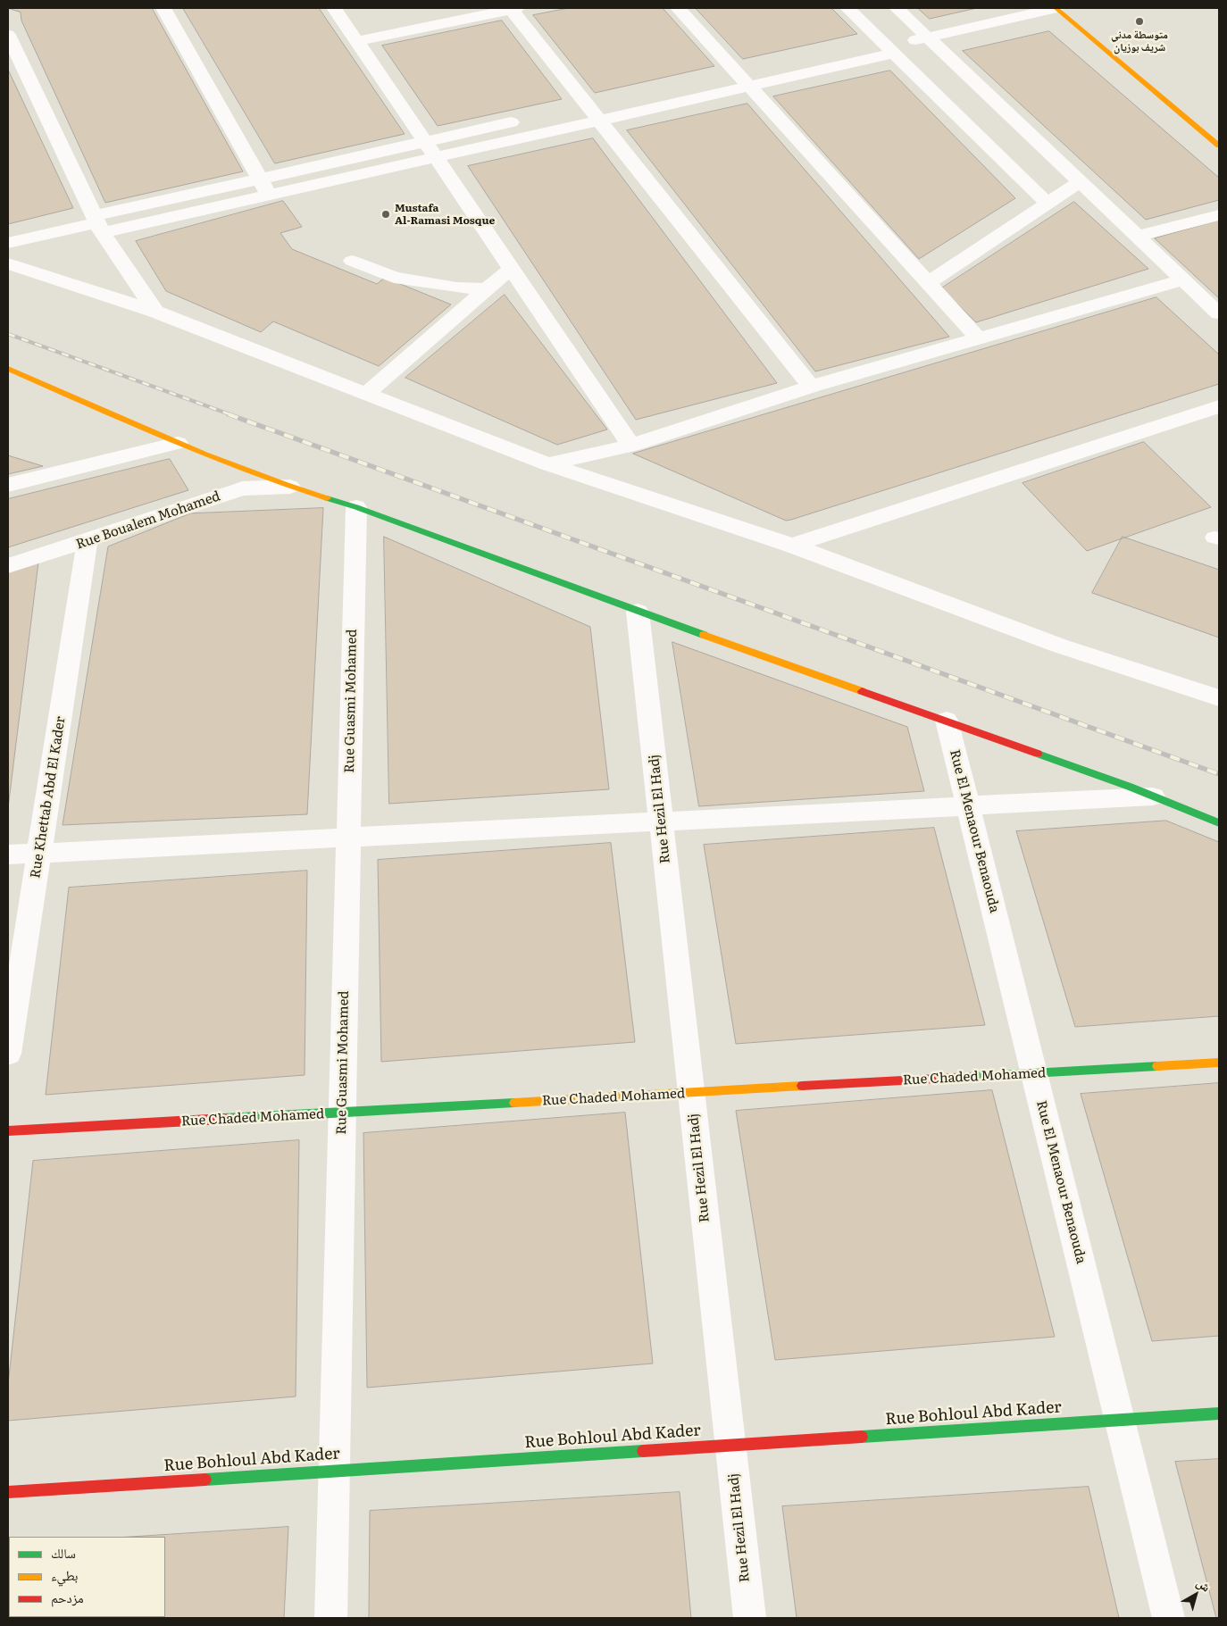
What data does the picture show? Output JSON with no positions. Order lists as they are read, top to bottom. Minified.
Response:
{"streets":{"street":["Rue Boualem Mohamed","Rue Guasmi Mohamed","Rue Khettab Abd El Kader","Rue Hezil El Hadj","Rue El Menaour Benaouda","Rue Chaded Mohamed","Rue Bohloul Abd Kader"]},"crossings":[["Rue Boualem Mohamed","Rue Khettab Abd El Kader"],["Rue Guasmi Mohamed","Rue Chaded Mohamed"],["Rue Guasmi Mohamed","Rue Bohloul Abd Kader"],["Rue Hezil El Hadj","Rue Chaded Mohamed"],["Rue Hezil El Hadj","Rue Bohloul Abd Kader"],["Rue El Menaour Benaouda","Rue Chaded Mohamed"],["Rue El Menaour Benaouda","Rue Bohloul Abd Kader"]],"places":["متوسطة مدني شريف بوزيان","Mustafa Al-Ramasi Mosque"],"legend":["سالك","بطيء","مزدحم"],"north":"top right"}
